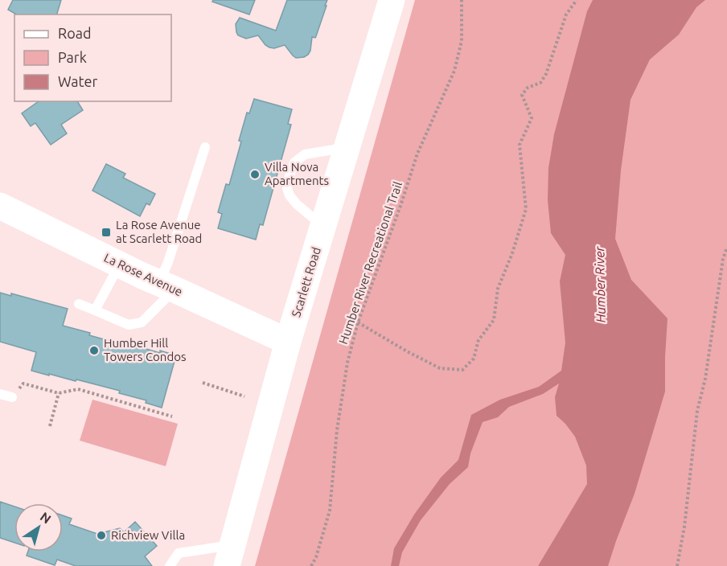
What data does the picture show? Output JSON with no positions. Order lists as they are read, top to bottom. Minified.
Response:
{"streets":{"main road":["La Rose Avenue","Scarlett Road"],"path":["Humber River Recreational Trail"]},"crossings":[["La Rose Avenue","Scarlett Road"]],"water":["Humber River"],"places":{"other":["Villa Nova Apartments","Humber Hill Towers Condos","Richview Villa"],"transit":["La Rose Avenue at Scarlett Road"]},"legend":["Road","Park","Water"],"north":"top right"}
